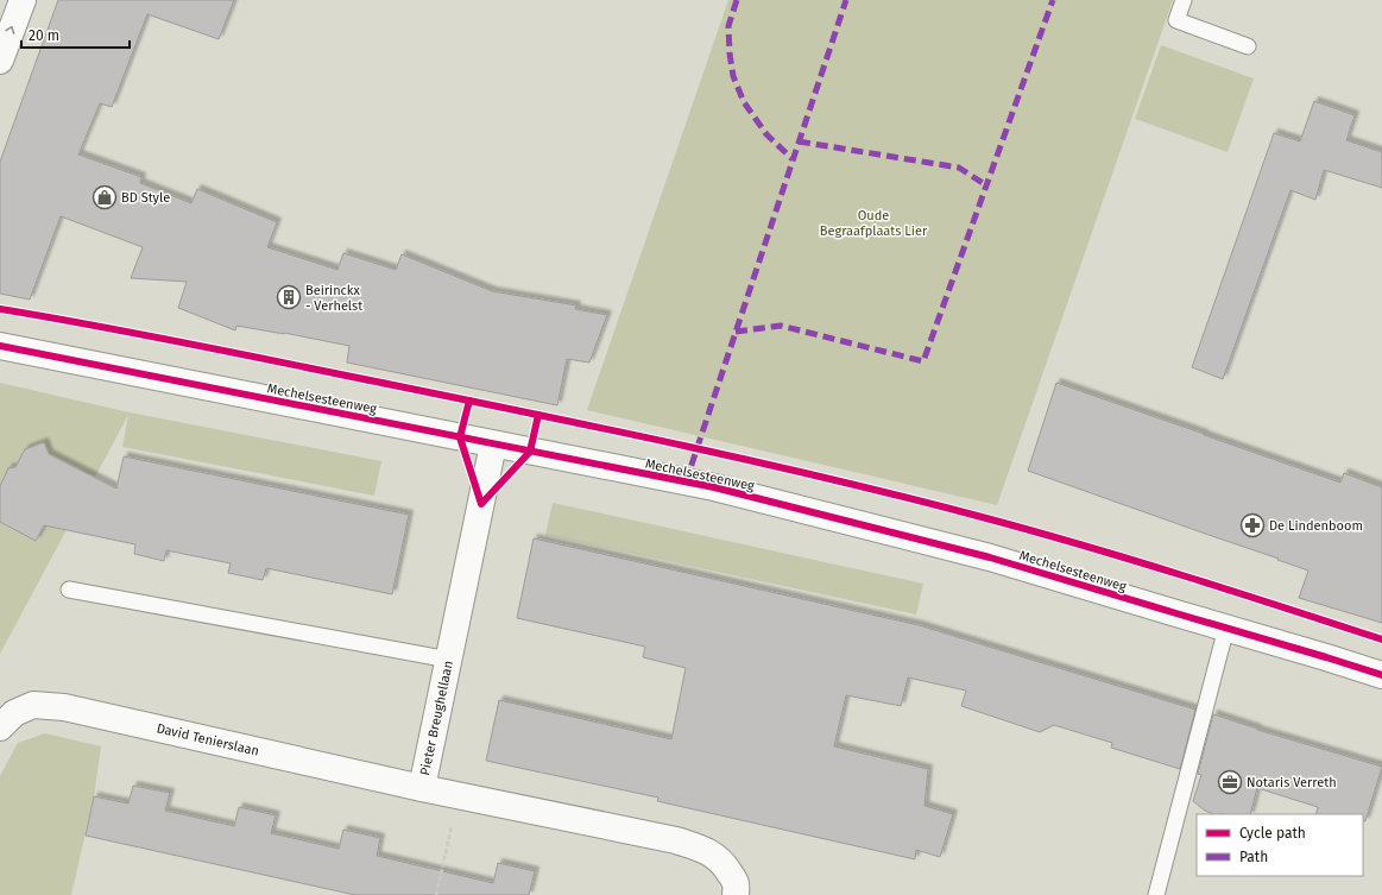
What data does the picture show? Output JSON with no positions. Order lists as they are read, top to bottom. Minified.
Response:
{"streets":{"street":["Mechelsesteenweg","Pieter Breughellaan","David Tenierslaan"]},"crossings":[["Mechelsesteenweg","Pieter Breughellaan"],["Pieter Breughellaan","David Tenierslaan"]],"parks":["Oude Begraafplaats Lier"],"places":{"shop":["BD Style"],"building":["Beirinckx - Verhelst"],"pharmacy":["De Lindenboom"],"office":["Notaris Verreth"]},"legend":["Cycle path","Path"],"scale_bar":"20 m"}
